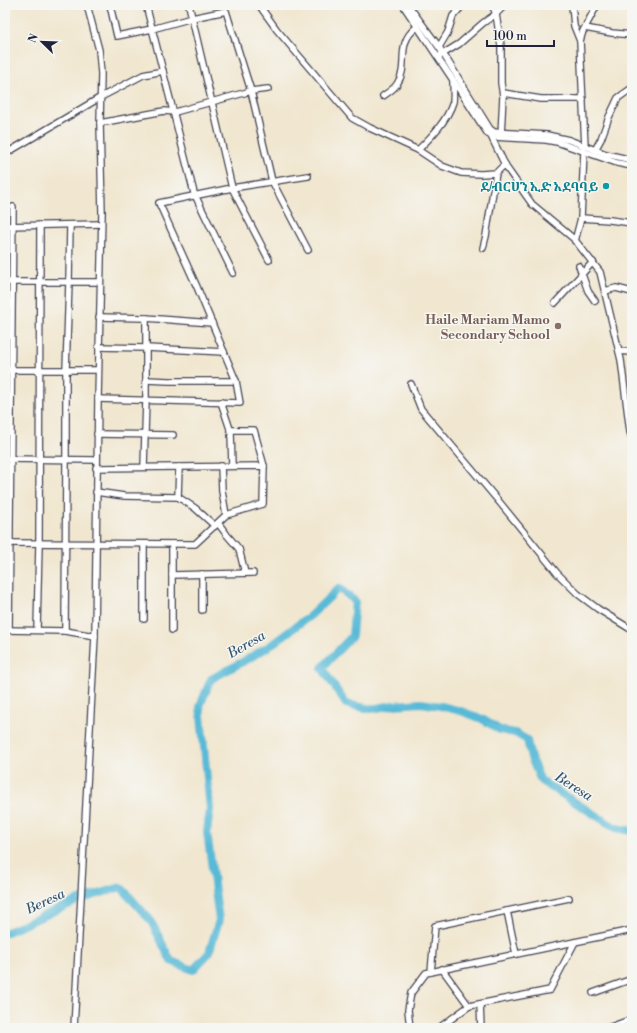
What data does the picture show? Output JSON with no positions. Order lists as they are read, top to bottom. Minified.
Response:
{"water":["Beresa"],"places":["ደ/ብርሀን ኢድ አደባባይ","Haile Mariam Mamo Secondary School"],"scale_bar":"100 m","north":"top left"}
